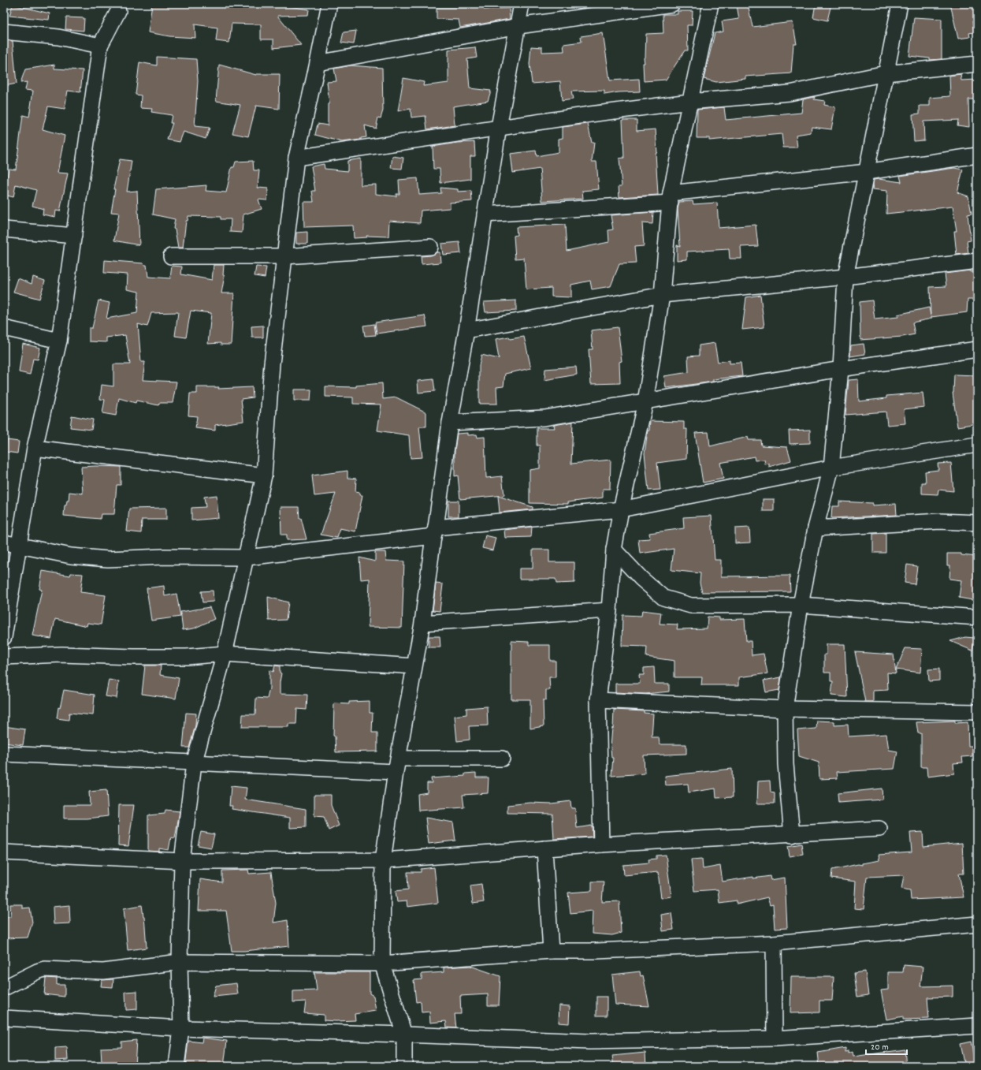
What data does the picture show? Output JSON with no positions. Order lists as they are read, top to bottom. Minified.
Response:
{"scale_bar":"20 m"}
